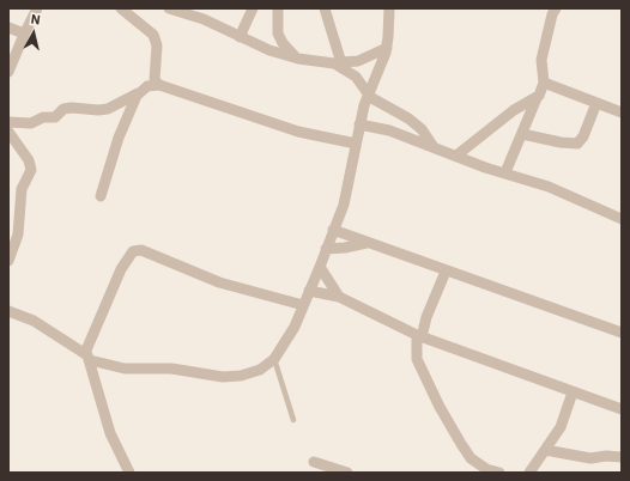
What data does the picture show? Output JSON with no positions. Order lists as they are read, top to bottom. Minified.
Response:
{"north":"top"}
